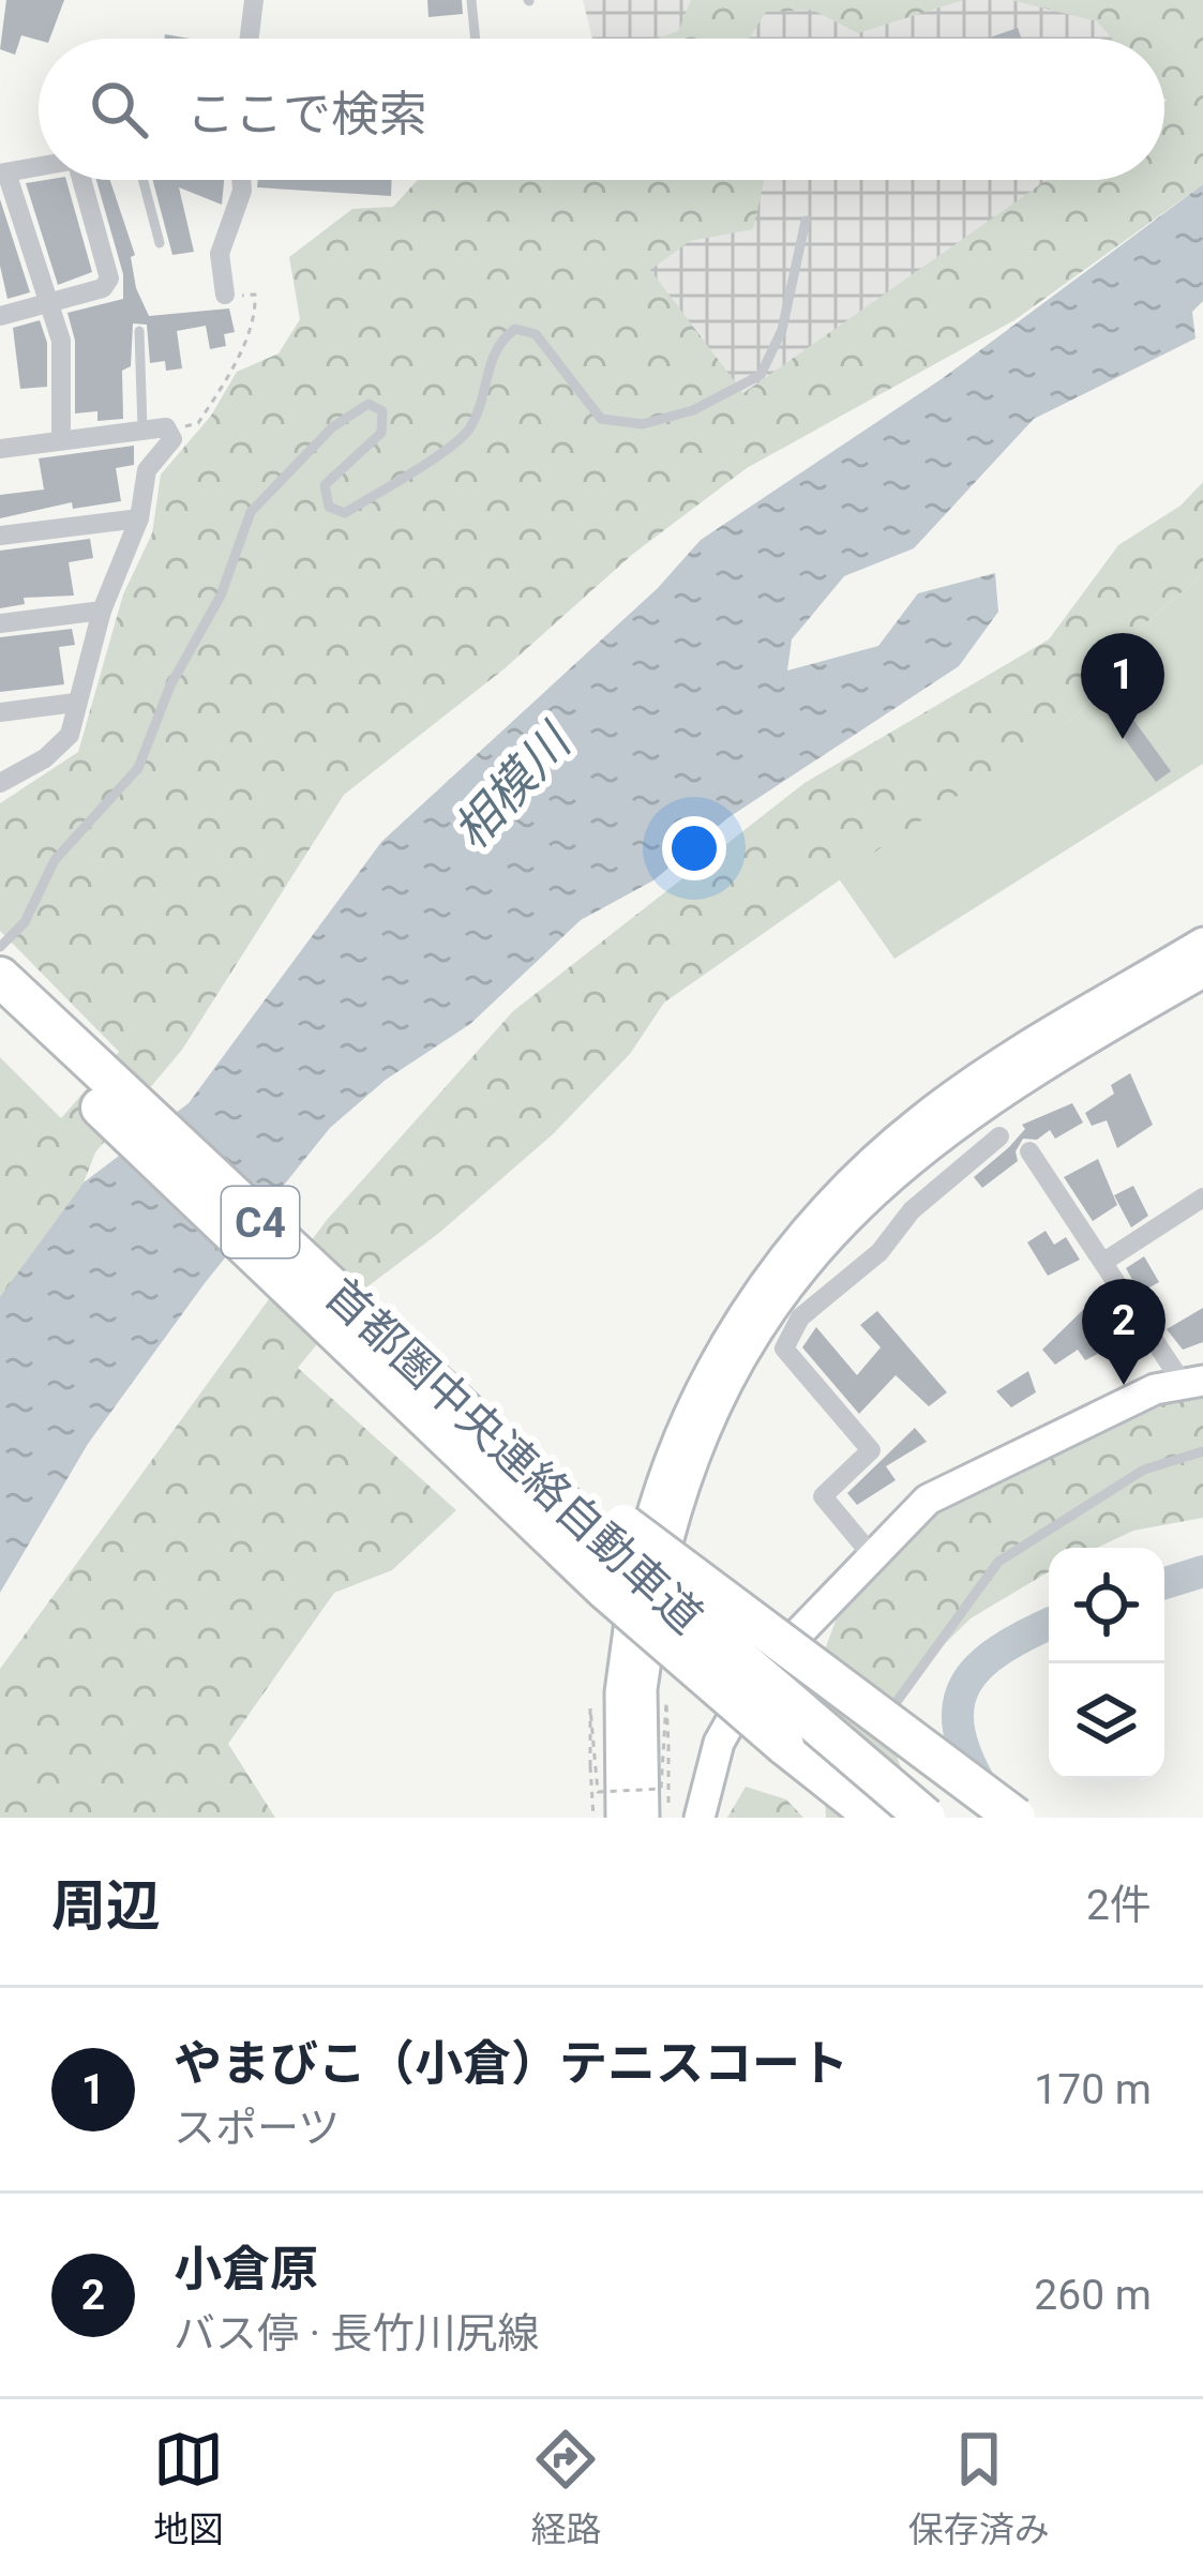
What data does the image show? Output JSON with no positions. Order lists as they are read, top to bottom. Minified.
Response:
{"streets":{"highway":["C4","首都圏中央連絡自動車道"]},"water":["相模川"],"page":{"search":"ここで検索","pins":["1","2"],"heading":["周辺","2件"],"list":[{"mark":"1","name":"やまびこ（小倉）テニスコート","note":"スポーツ","value":"170 m"},{"mark":"2","name":"小倉原","note":"バス停 · 長竹川尻線","value":"260 m"}],"nav":["地図","経路","保存済み"]}}
